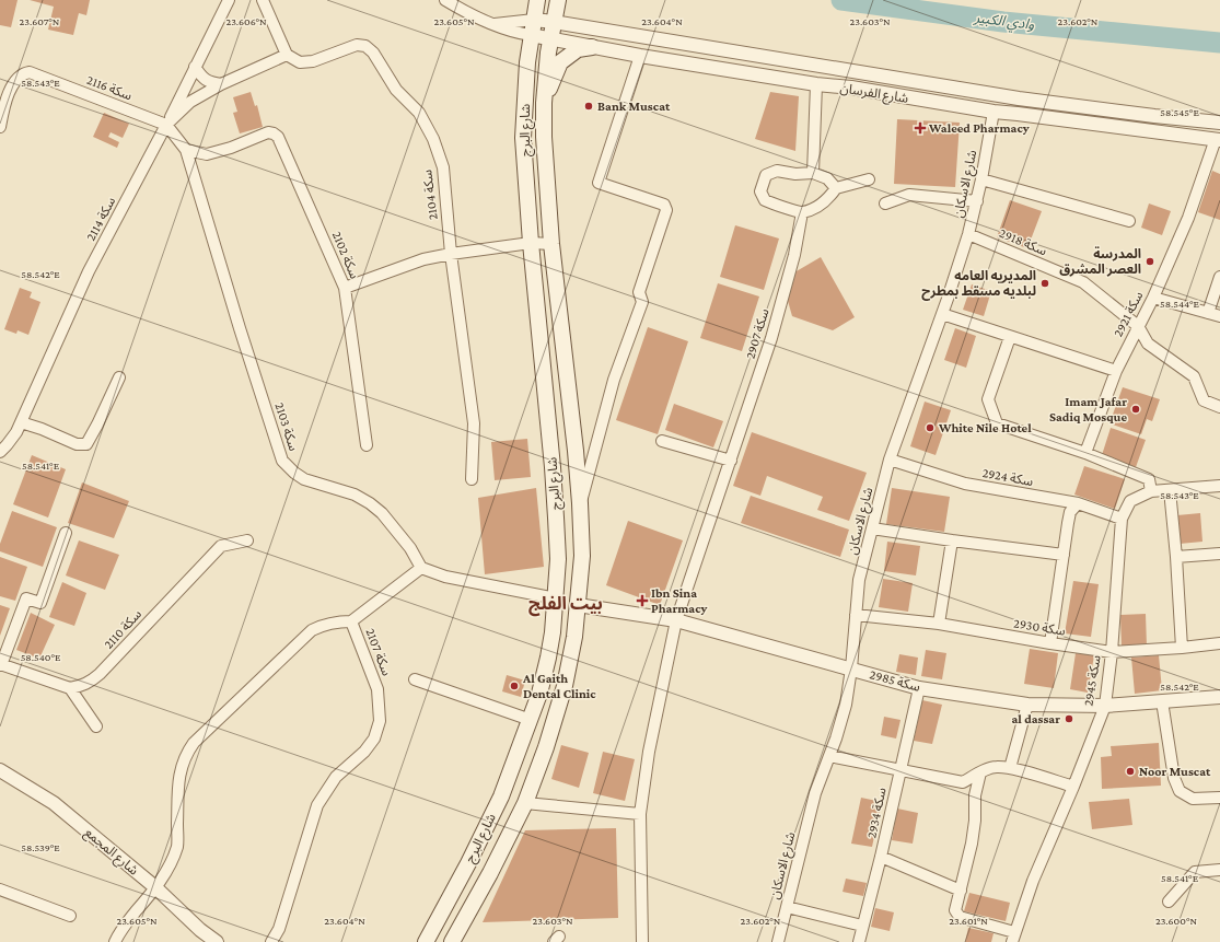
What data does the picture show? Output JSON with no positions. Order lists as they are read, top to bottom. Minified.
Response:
{"streets":{"main road":["شارع البرج"],"street":["سكة 2116","شارع الفرسان","شارع الاسكان","سكة 2104","سكة 2114","سكة 2918","سكة 2102","سكة 2921","سكة 2907","سكة 2103","سكة 2924","سكة 2930","سكة 2110","سكة 2107","سكة 2985","سكة 2945","سكة 2934","شارع المجمع"]},"crossings":[["سكة 2116","سكة 2114"],["سكة 2116","سكة 2103"],["شارع الفرسان","شارع البرج"],["شارع الفرسان","شارع الاسكان"],["شارع الفرسان","سكة 2921"],["شارع البرج","سكة 2985"],["شارع الاسكان","سكة 2918"],["شارع الاسكان","سكة 2924"],["شارع الاسكان","سكة 2930"],["شارع الاسكان","سكة 2985"],["سكة 2104","سكة 2114"],["سكة 2114","سكة 2103"],["سكة 2918","سكة 2921"],["سكة 2102","سكة 2103"],["سكة 2907","سكة 2985"],["سكة 2924","سكة 2945"],["سكة 2930","سكة 2945"],["سكة 2107","شارع المجمع"],["سكة 2985","سكة 2945"],["سكة 2985","سكة 2934"]],"districts":["بيت الفلج"],"water":["وادي الكبير"],"places":{"other":["Bank Muscat","المدرسة العصر المشرق","المديريه العامه لبلديه مسقط بمطرح","Imam Jafar Sadiq Mosque","White Nile Hotel","Al Gaith Dental Clinic","al dassar","Noor Muscat"],"health":["Waleed Pharmacy","Ibn Sina Pharmacy"]},"coordinates":["23.607°N","23.606°N","23.605°N","23.604°N","23.603°N","23.602°N","58.543°E","58.545°E","58.542°E","58.544°E","58.541°E","58.540°E","58.539°E","23.601°N","23.600°N"]}
